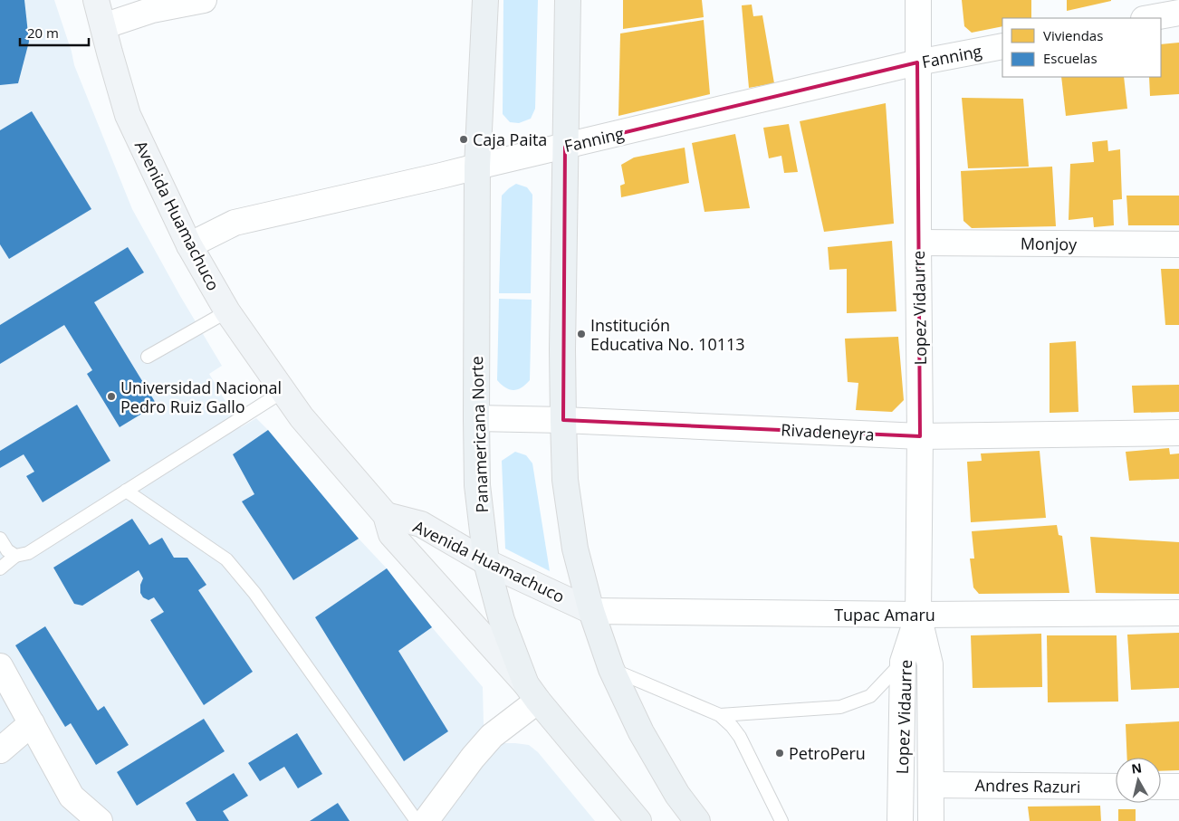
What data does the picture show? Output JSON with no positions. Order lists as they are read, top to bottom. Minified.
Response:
{"streets":{"highway":["Panamericana Norte"],"main road":["Avenida Huamachuco"],"street":["Fanning","Monjoy","Lopez Vidaurre","Rivadeneyra","Tupac Amaru","Andres Razuri"]},"crossings":[["Fanning","Avenida Huamachuco"],["Fanning","Lopez Vidaurre"],["Fanning","Panamericana Norte"],["Avenida Huamachuco","Panamericana Norte"],["Avenida Huamachuco","Tupac Amaru"],["Monjoy","Lopez Vidaurre"],["Lopez Vidaurre","Rivadeneyra"],["Lopez Vidaurre","Tupac Amaru"],["Lopez Vidaurre","Andres Razuri"],["Rivadeneyra","Panamericana Norte"]],"places":["Caja Paita","Institución Educativa No. 10113","Universidad Nacional Pedro Ruiz Gallo","PetroPeru"],"legend":["Viviendas","Escuelas"],"scale_bar":"20 m","north":"top"}
